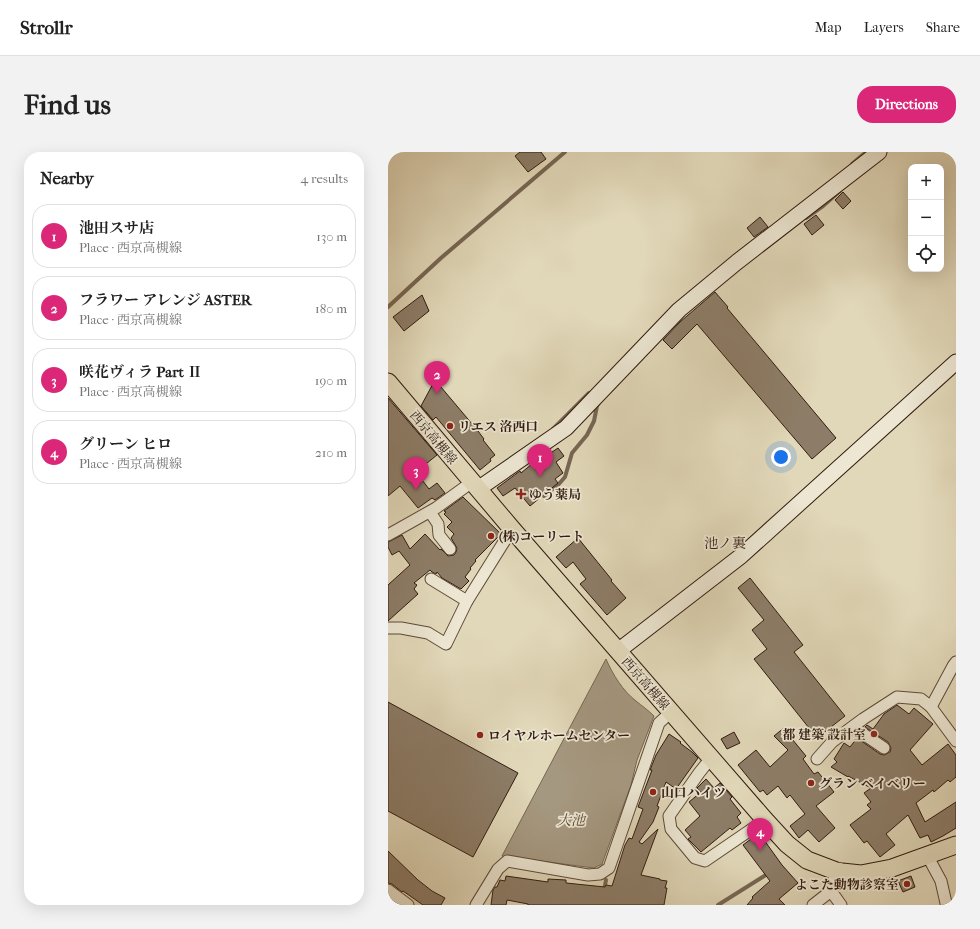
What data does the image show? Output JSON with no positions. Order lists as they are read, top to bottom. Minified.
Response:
{"streets":{"main road":["西京高槻線"]},"districts":["池ノ裏"],"water":["大池"],"places":{"other":["リエス 洛西口","(株)コーリート","都 建築 設計室","ロイヤルホームセンター","グラン ベイベリー","山口ハイツ","よこた動物診察室"],"health":["ゆう薬局"]},"page":{"header":"Strollr","nav":["Map","Layers","Share"],"buttons":"Directions","title":"Find us","heading":["Nearby","4 results"],"map_buttons":["+","−"],"list":[{"mark":"1","name":"池田スサ店","note":"Place · 西京高槻線","value":"130 m"},{"mark":"2","name":"フラワー アレンジ ASTER","note":"Place · 西京高槻線","value":"180 m"},{"mark":"3","name":"咲花ヴィラ Part Ⅱ","note":"Place · 西京高槻線","value":"190 m"},{"mark":"4","name":"グリーン ヒロ","note":"Place · 西京高槻線","value":"210 m"}],"pins":["2","1","3","4"]}}
